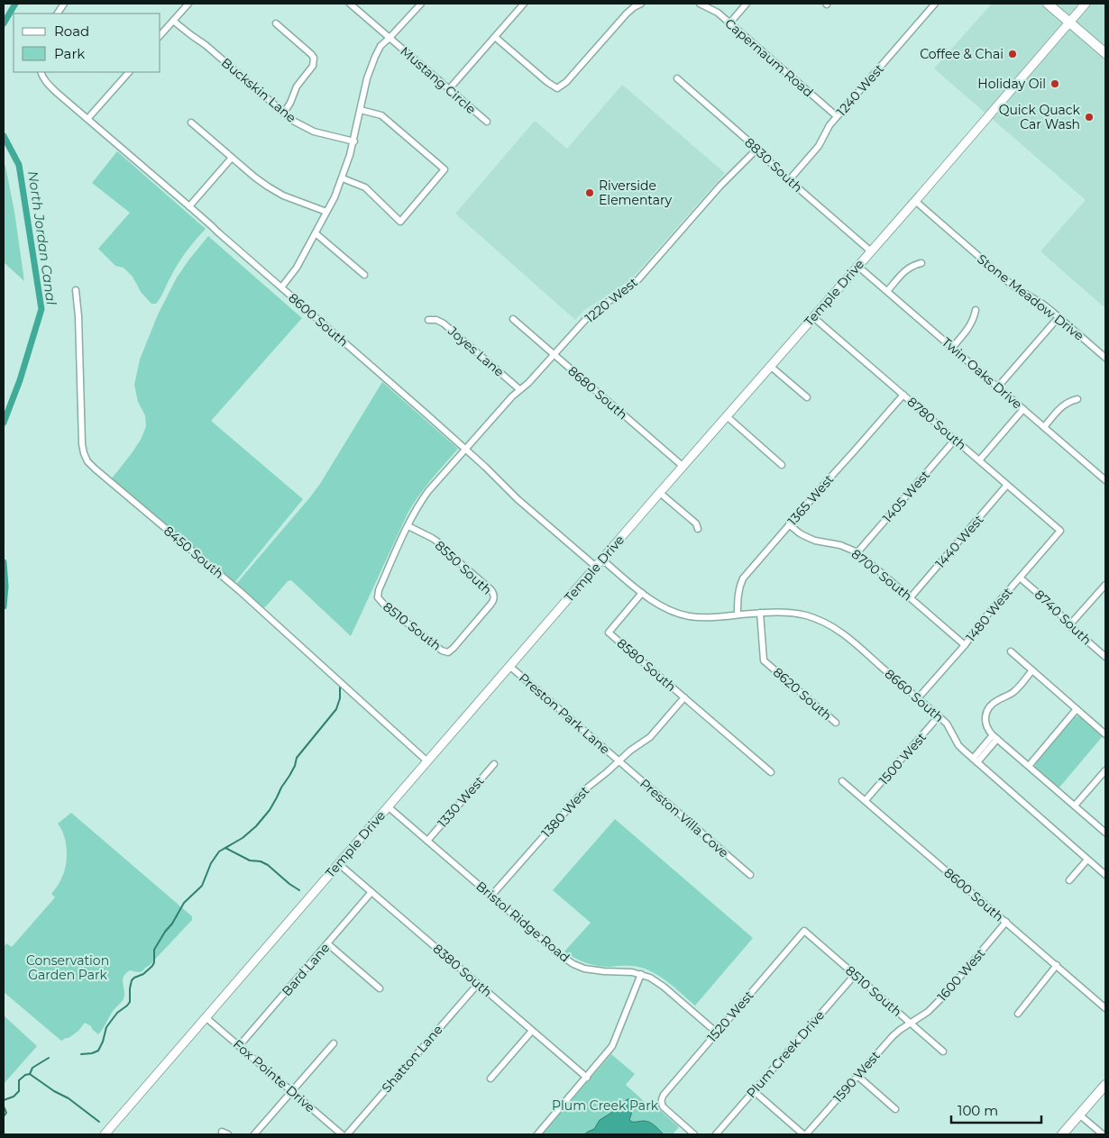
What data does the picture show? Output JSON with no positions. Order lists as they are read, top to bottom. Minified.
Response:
{"streets":{"street":["Capernaum Road","Mustang Circle","Buckskin Lane","1240 West","8830 South","Temple Drive","Stone Meadow Drive","1220 West","8600 South","Joyes Lane","Twin Oaks Drive","8680 South","8780 South","1405 West","1365 West","1440 West","8450 South","8550 South","8700 South","1480 West","8740 South","8510 South","8580 South","8620 South","8660 South","Preston Park Lane","1500 West","1330 West","1380 West","Preston Villa Cove","Bristol Ridge Road","Bard Lane","8380 South","1600 West","1520 West","Plum Creek Drive","Shatton Lane","Fox Pointe Drive","1590 West"]},"crossings":[["Capernaum Road","1240 West"],["1240 West","8830 South"],["8830 South","Temple Drive"],["8830 South","1220 West"],["Temple Drive","Stone Meadow Drive"],["Temple Drive","8600 South"],["Temple Drive","Twin Oaks Drive"],["Temple Drive","8680 South"],["Temple Drive","8780 South"],["Temple Drive","8450 South"],["Temple Drive","8660 South"],["Temple Drive","Preston Park Lane"],["Temple Drive","Bristol Ridge Road"],["Temple Drive","8380 South"],["Temple Drive","Fox Pointe Drive"],["1220 West","8600 South"],["1220 West","Joyes Lane"],["1220 West","8680 South"],["1220 West","8550 South"],["1220 West","8510 South"],["8600 South","1500 West"],["8600 South","1600 West"],["8780 South","1405 West"],["8780 South","1365 West"],["8780 South","1440 West"],["8780 South","1480 West"],["1405 West","8700 South"],["1365 West","8700 South"],["1365 West","8660 South"],["1440 West","8700 South"],["8550 South","8510 South"],["8700 South","1480 West"],["1480 West","8740 South"],["1480 West","8660 South"],["8510 South","1600 West"],["8510 South","1520 West"],["8510 South","Plum Creek Drive"],["8510 South","1590 West"],["8580 South","8660 South"],["8580 South","1380 West"],["8620 South","8660 South"],["8660 South","1500 West"],["Preston Park Lane","1380 West"],["Preston Park Lane","Preston Villa Cove"],["1330 West","Bristol Ridge Road"],["1380 West","Preston Villa Cove"],["1380 West","Bristol Ridge Road"],["Bristol Ridge Road","1520 West"],["Bard Lane","8380 South"],["Bard Lane","Fox Pointe Drive"],["8380 South","Shatton Lane"],["1600 West","1590 West"]],"water":["North Jordan Canal"],"parks":["Conservation Garden Park","Plum Creek Park"],"places":["Coffee & Chai","Holiday Oil","Quick Quack Car Wash","Riverside Elementary"],"legend":["Road","Park"],"scale_bar":"100 m"}
